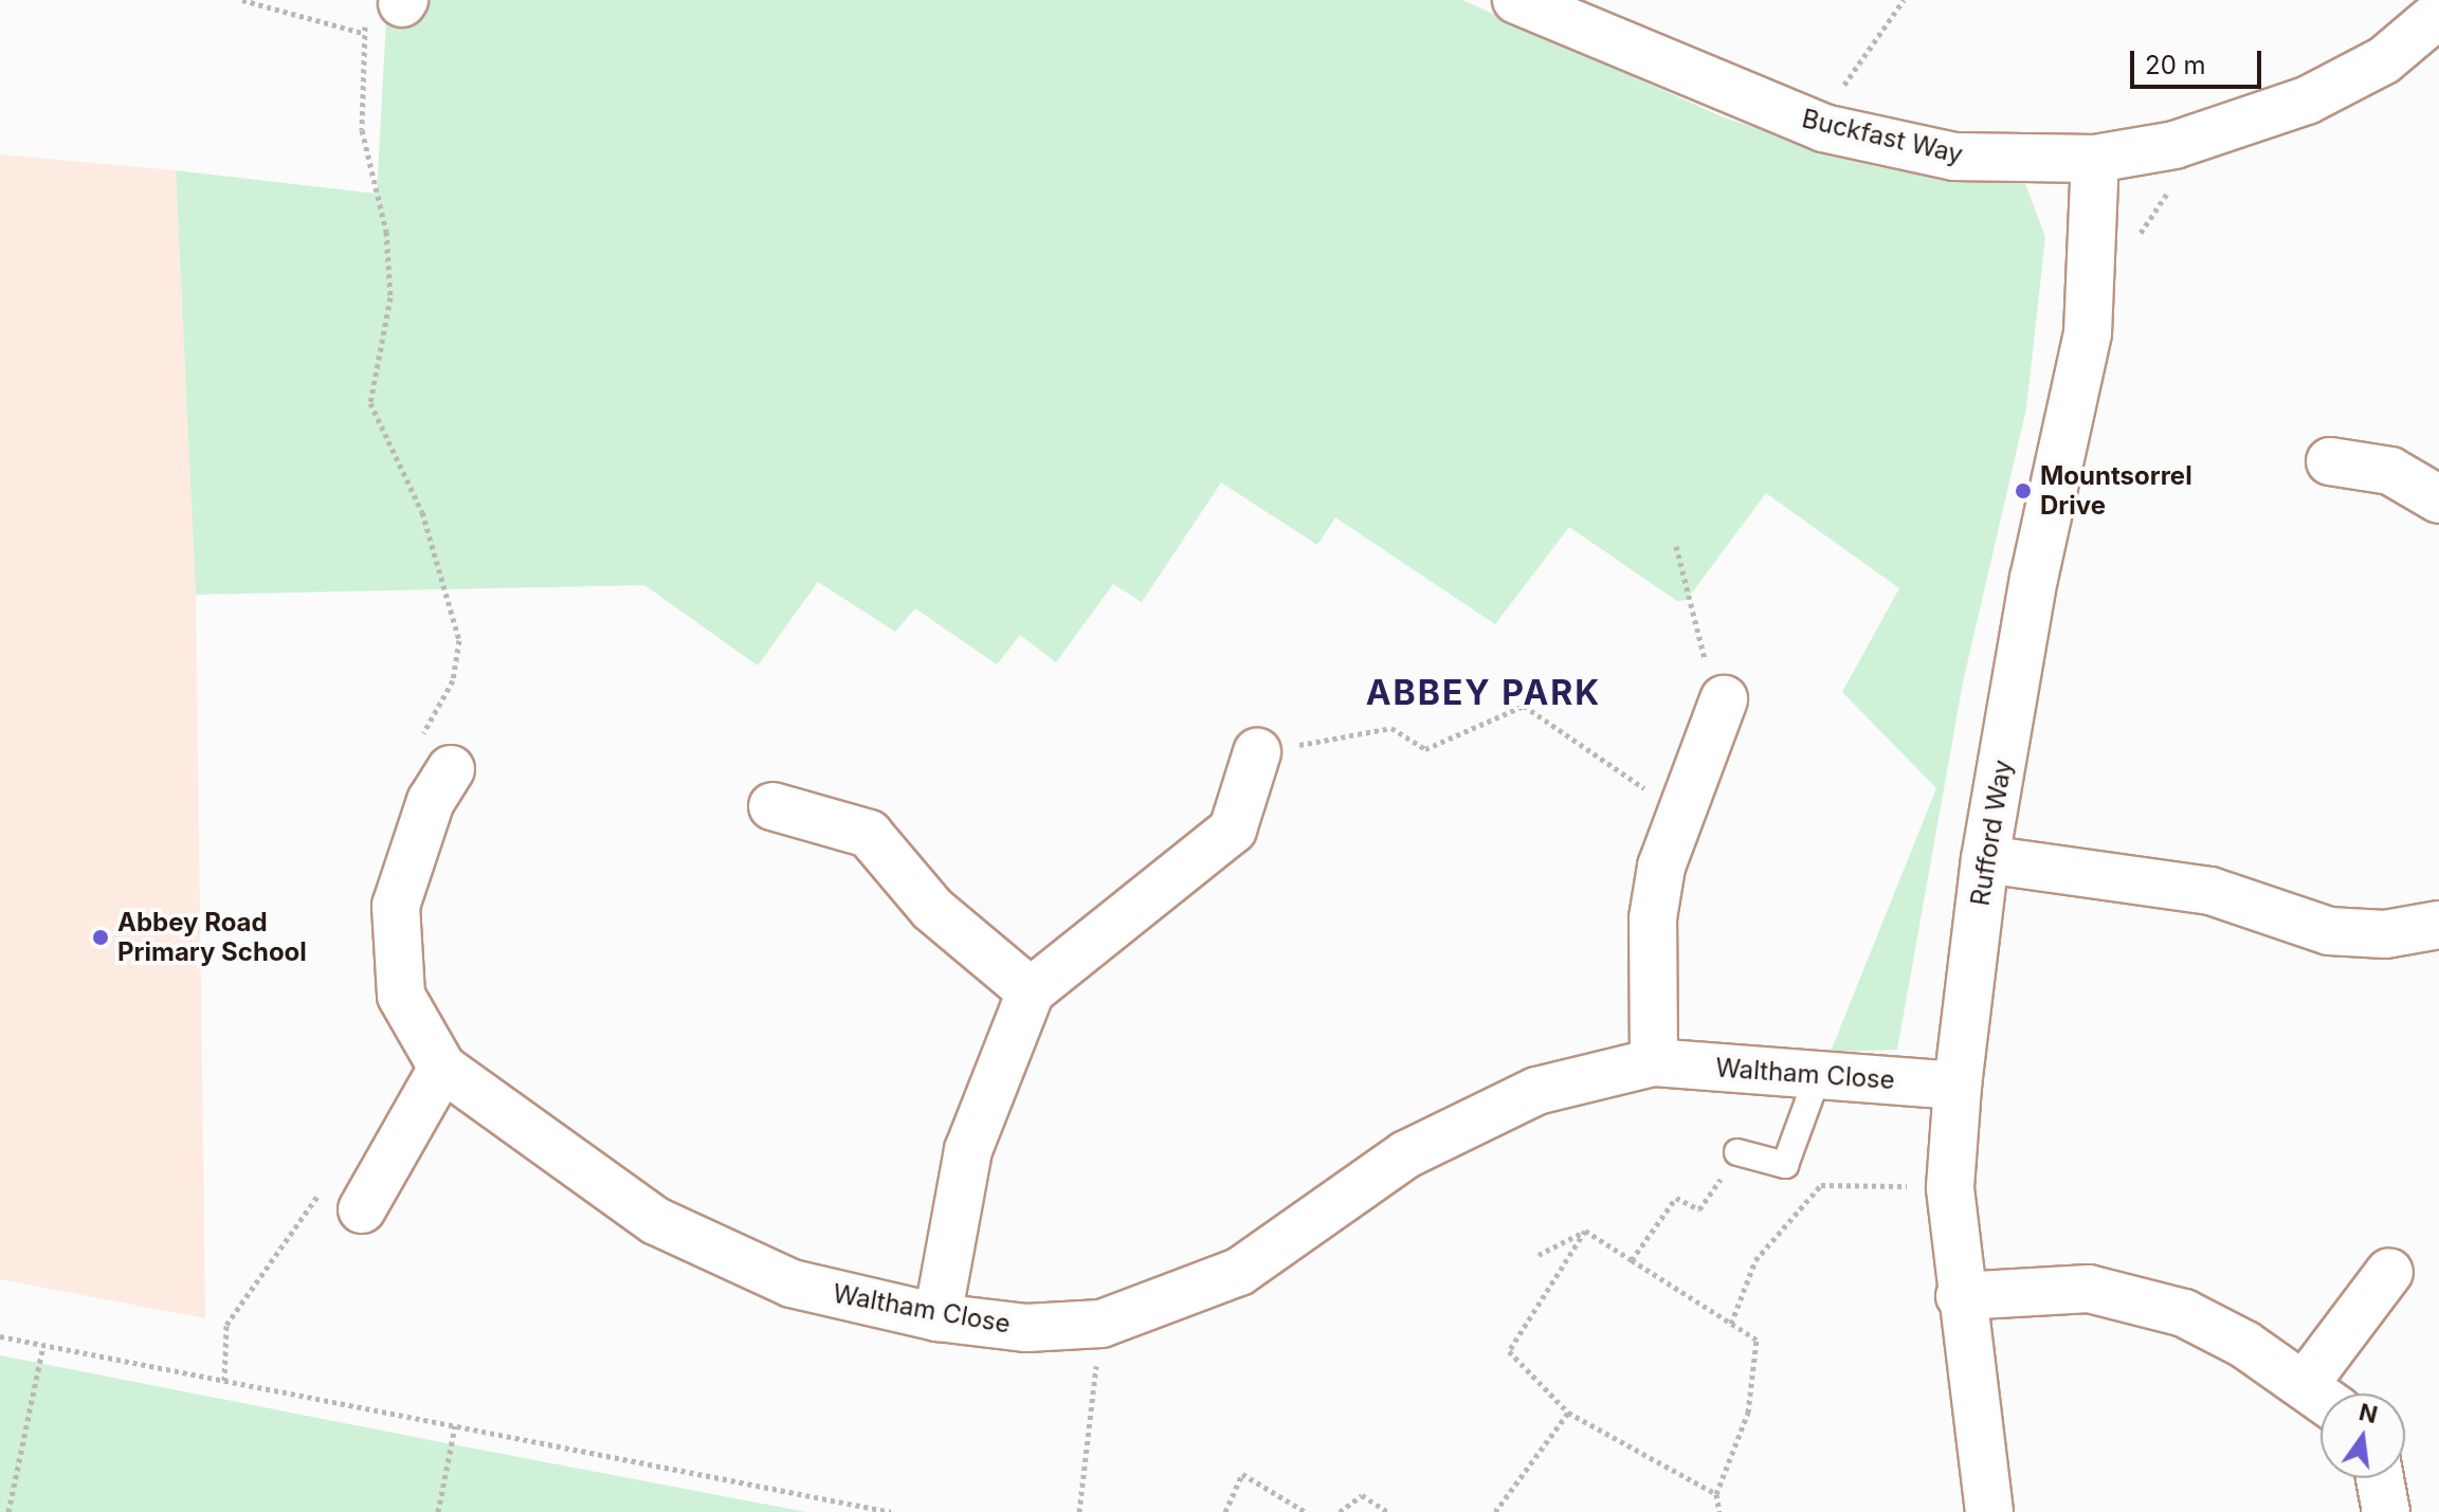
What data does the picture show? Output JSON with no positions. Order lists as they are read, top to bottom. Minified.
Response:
{"streets":{"street":["Buckfast Way","Rufford Way","Waltham Close"]},"crossings":[["Buckfast Way","Rufford Way"],["Rufford Way","Waltham Close"]],"districts":["ABBEY PARK"],"places":["Mountsorrel Drive","Abbey Road Primary School"],"scale_bar":"20 m","north":"top"}
